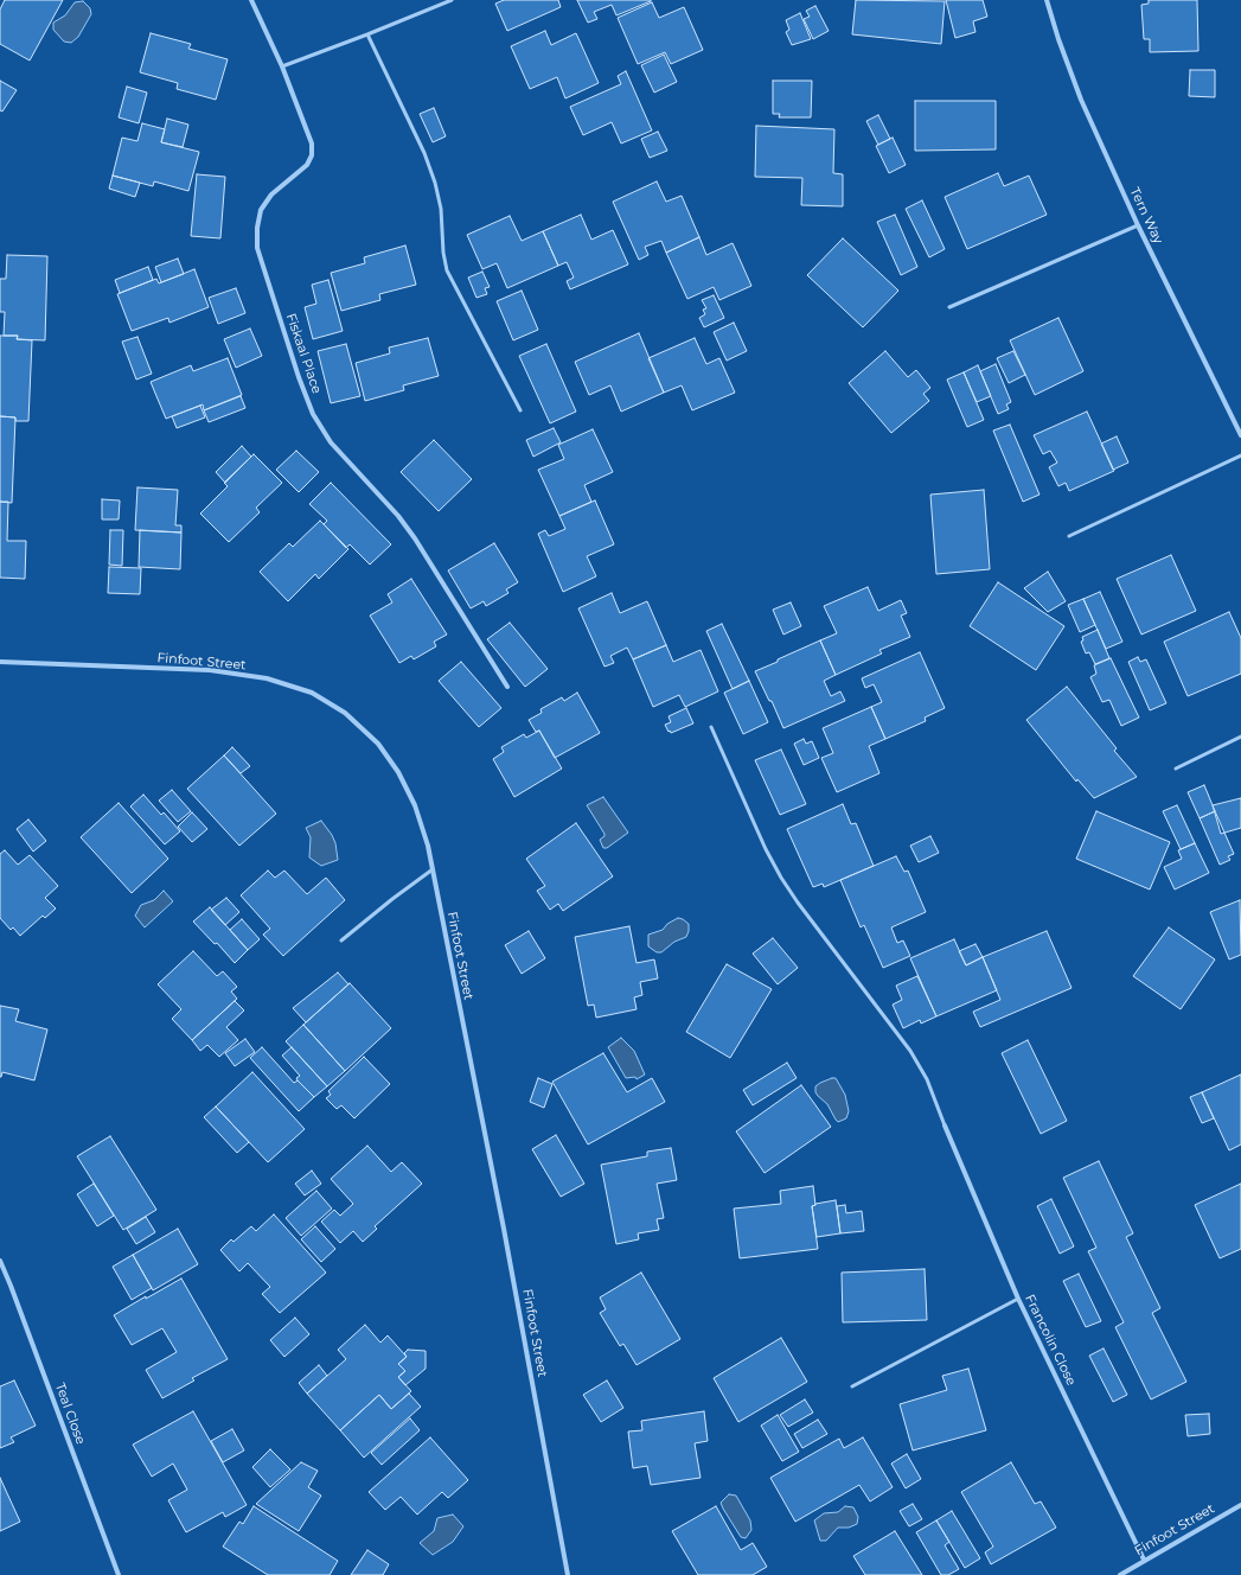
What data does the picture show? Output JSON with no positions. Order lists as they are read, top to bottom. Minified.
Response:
{"streets":{"street":["Tern Way","Fiskaal Place","Finfoot Street","Francolin Close","Teal Close"]},"crossings":[["Finfoot Street","Francolin Close"]]}
